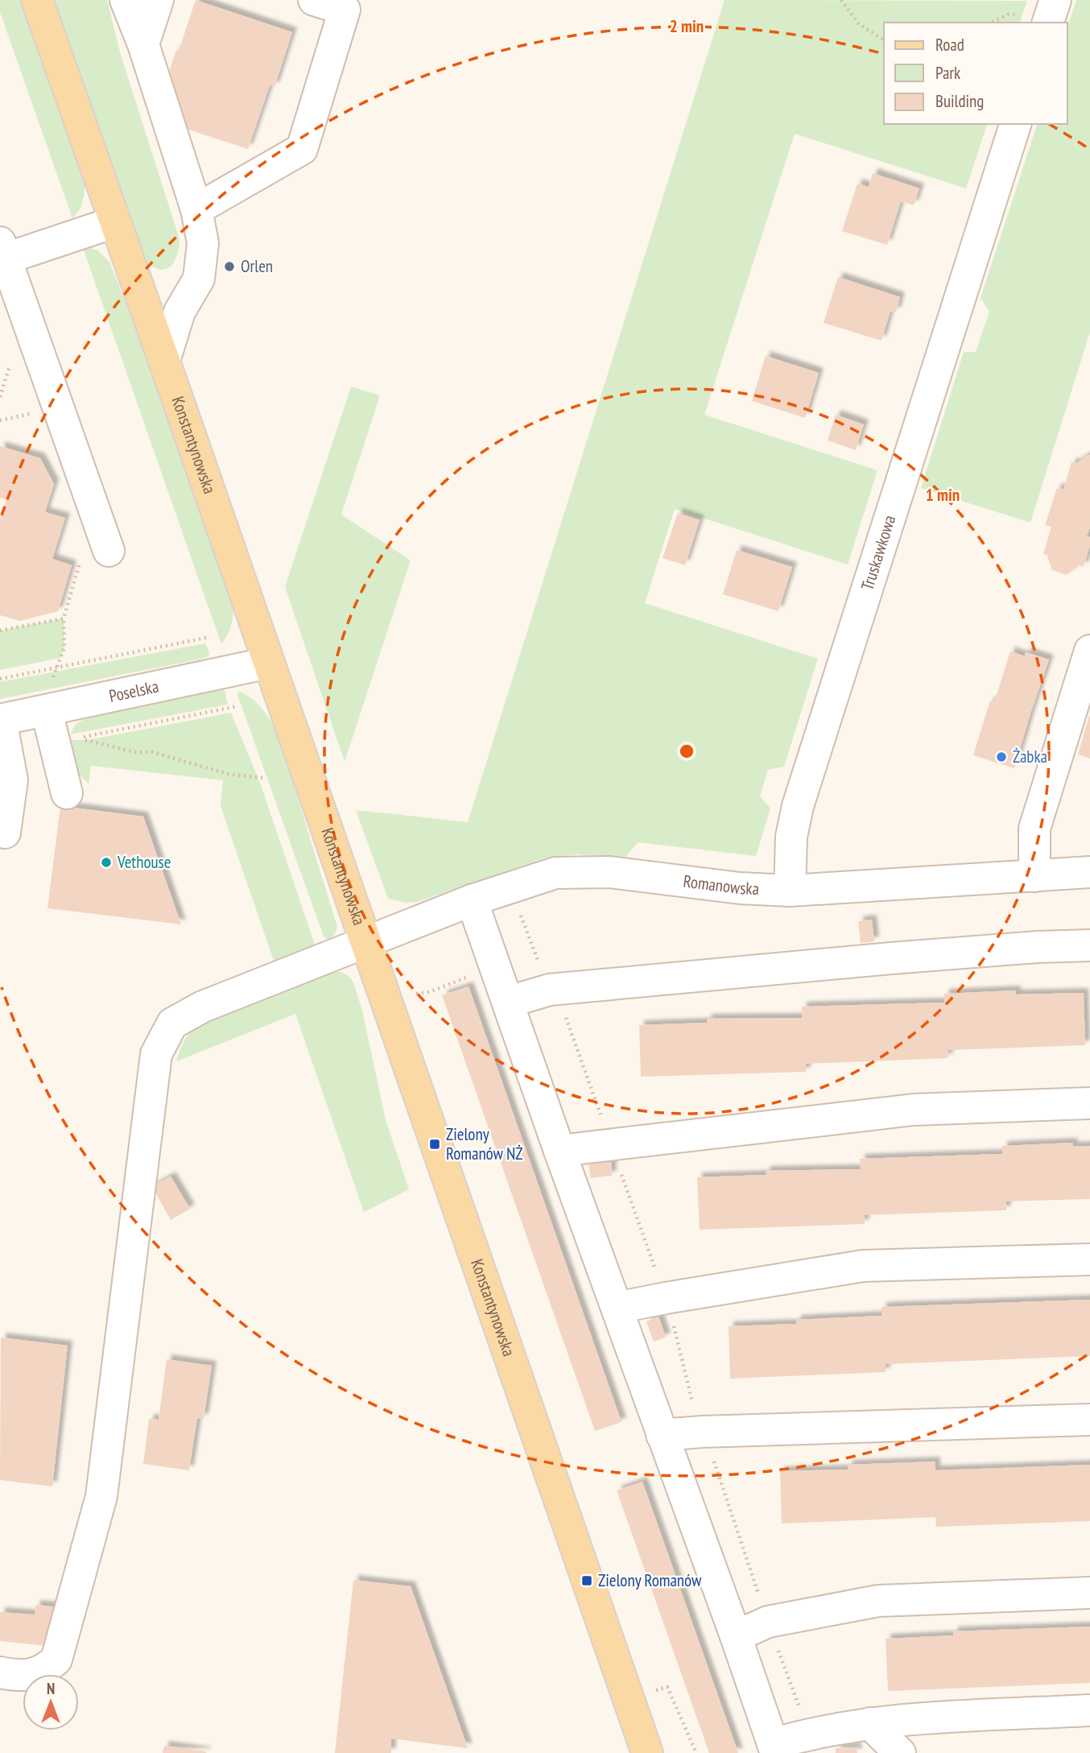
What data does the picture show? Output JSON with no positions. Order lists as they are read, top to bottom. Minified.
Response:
{"streets":{"main road":["Konstantynowska"],"street":["Truskawkowa","Poselska","Romanowska"]},"crossings":[["Konstantynowska","Poselska"],["Konstantynowska","Romanowska"],["Truskawkowa","Romanowska"]],"places":{"other":["Orlen","Żabka","Vethouse"],"transit":["Zielony Romanów NŻ","Zielony Romanów"]},"legend":["Road","Park","Building"],"north":"top","rings":["2 min","1 min"]}
